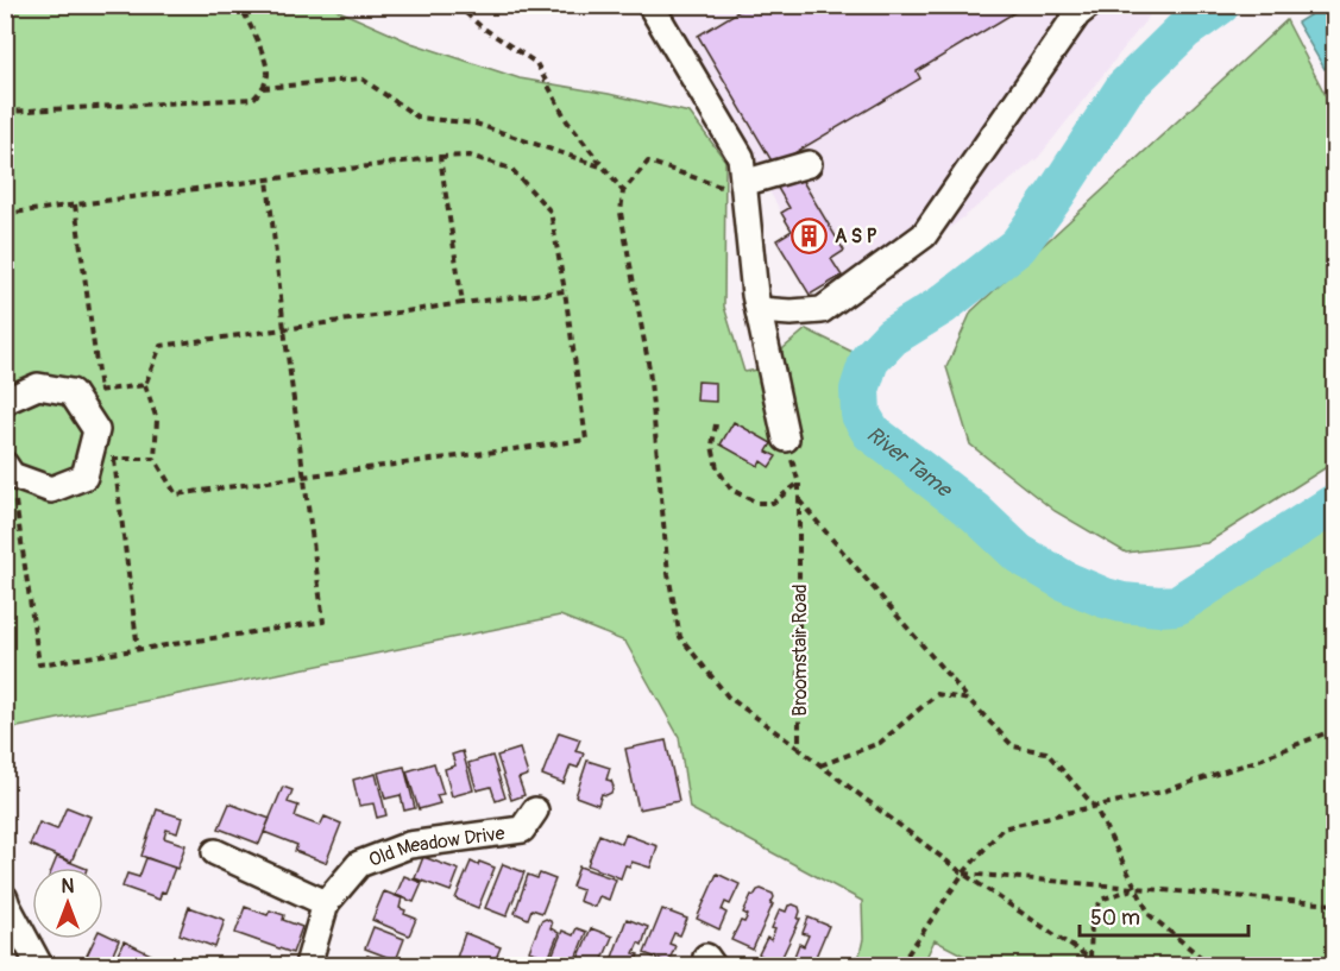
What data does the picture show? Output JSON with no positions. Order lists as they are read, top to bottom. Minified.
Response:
{"streets":{"street":["Old Meadow Drive"],"path":["Broomstair Road"]},"water":["River Tame"],"places":{"building":["A S P"]},"scale_bar":"50 m","north":"top"}
